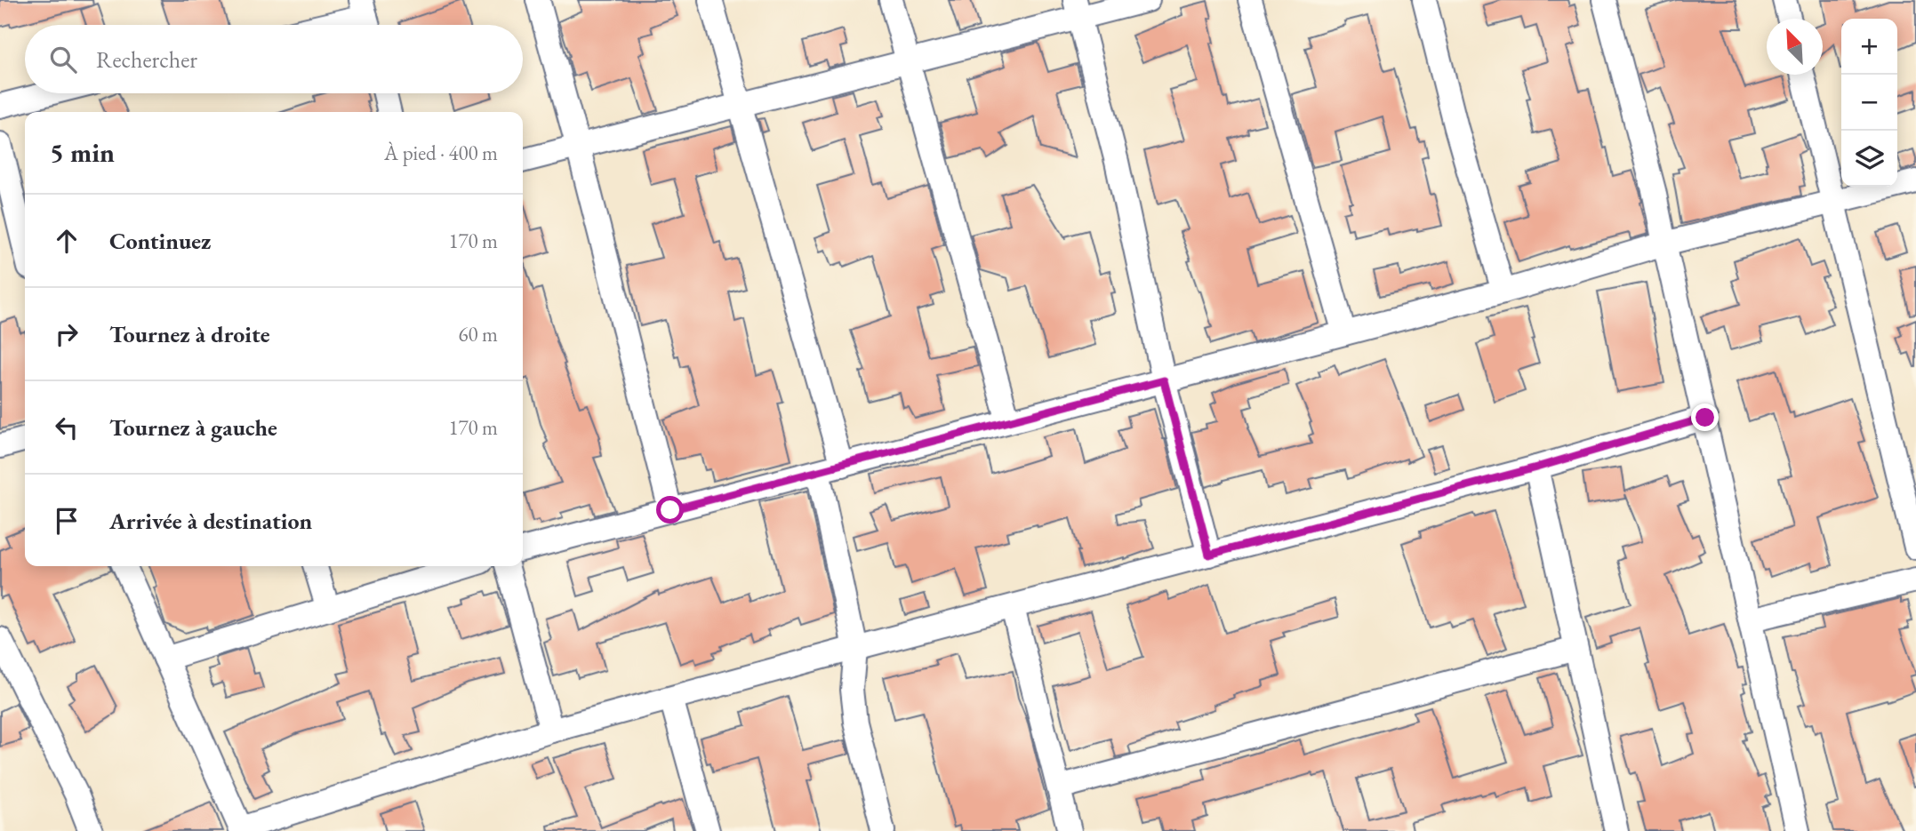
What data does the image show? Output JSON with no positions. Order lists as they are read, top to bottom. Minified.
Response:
{"north":"top left","page":{"map_buttons":["+","−"],"search":"Rechercher","heading":["5 min","À pied · 400 m"],"list":[["Continuez","170 m"],["Tournez à droite","60 m"],["Tournez à gauche","170 m"],"Arrivée à destination"]}}
